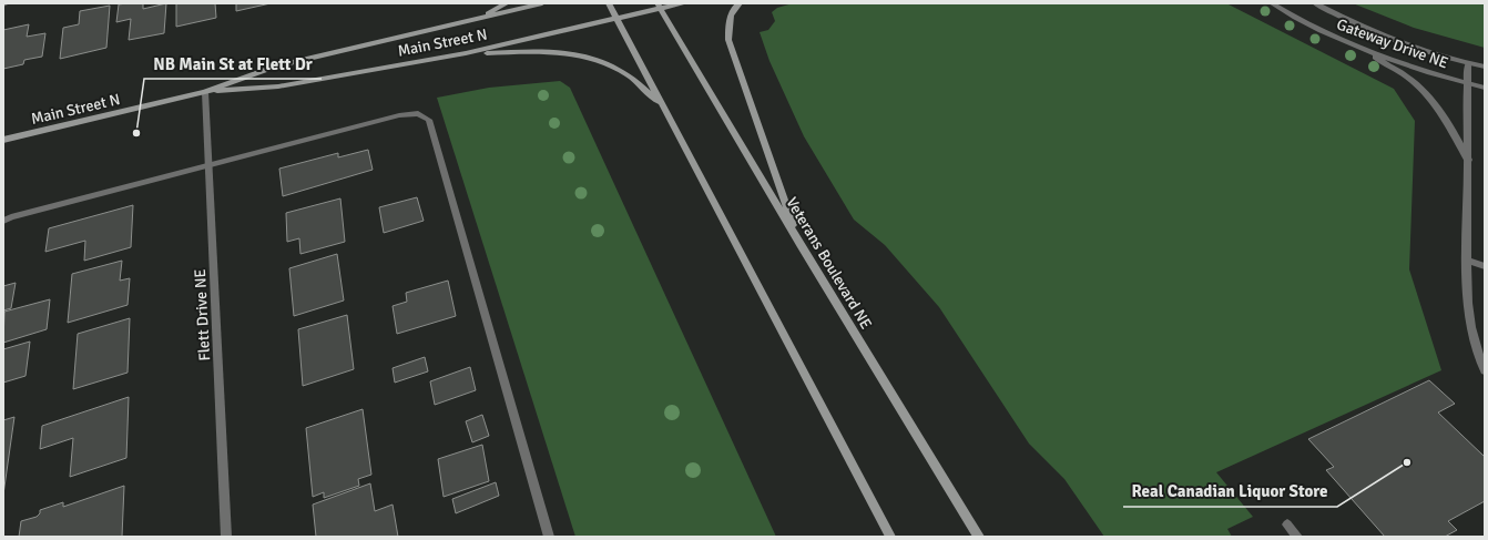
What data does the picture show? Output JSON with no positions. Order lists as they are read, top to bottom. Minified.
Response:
{"streets":{"main road":["Main Street N","Veterans Boulevard NE"],"street":["Gateway Drive NE","Flett Drive NE"]},"crossings":[["Main Street N","Veterans Boulevard NE"],["Main Street N","Flett Drive NE"]],"places":["NB Main St at Flett Dr","Real Canadian Liquor Store"]}
